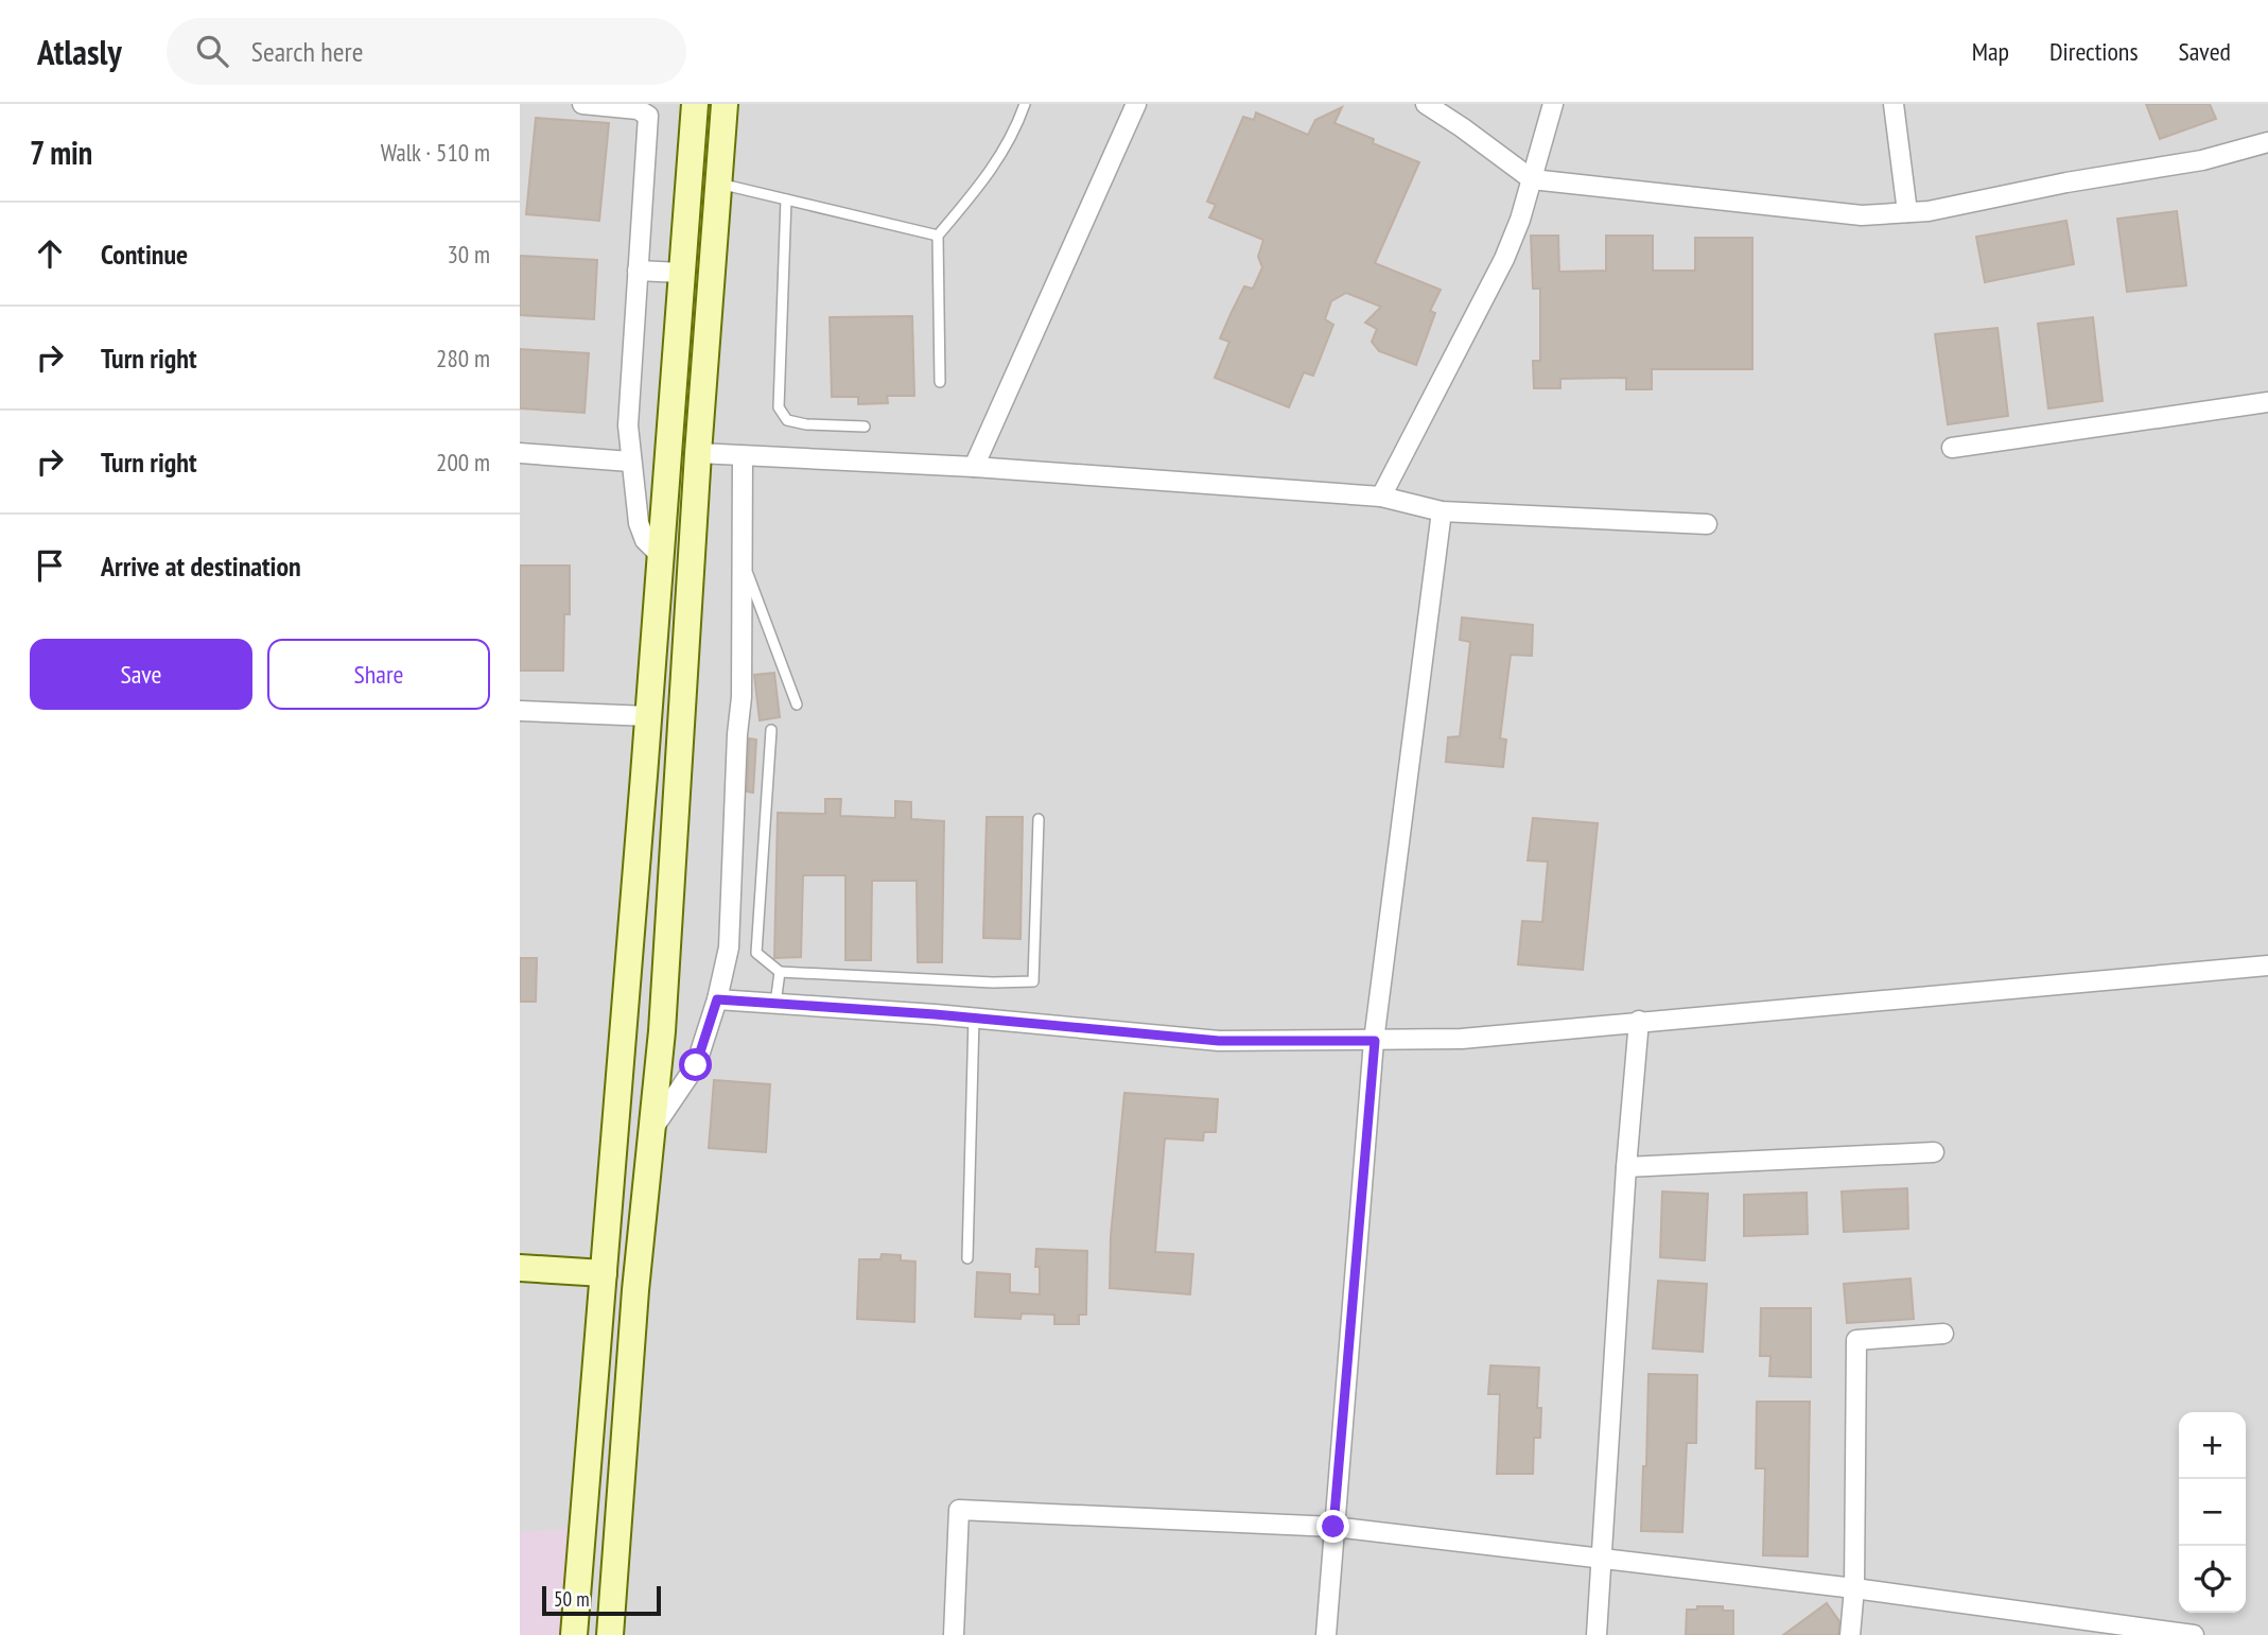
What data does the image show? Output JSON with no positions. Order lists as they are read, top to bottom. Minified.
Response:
{"scale_bar":"50 m","page":{"header":"Atlasly","search":"Search here","nav":["Map","Directions","Saved"],"heading":["7 min","Walk · 510 m"],"list":[["Continue","30 m"],["Turn right","280 m"],["Turn right","200 m"],"Arrive at destination"],"buttons":["Save","Share"],"map_buttons":["+","−"],"scale":"50 m"}}
